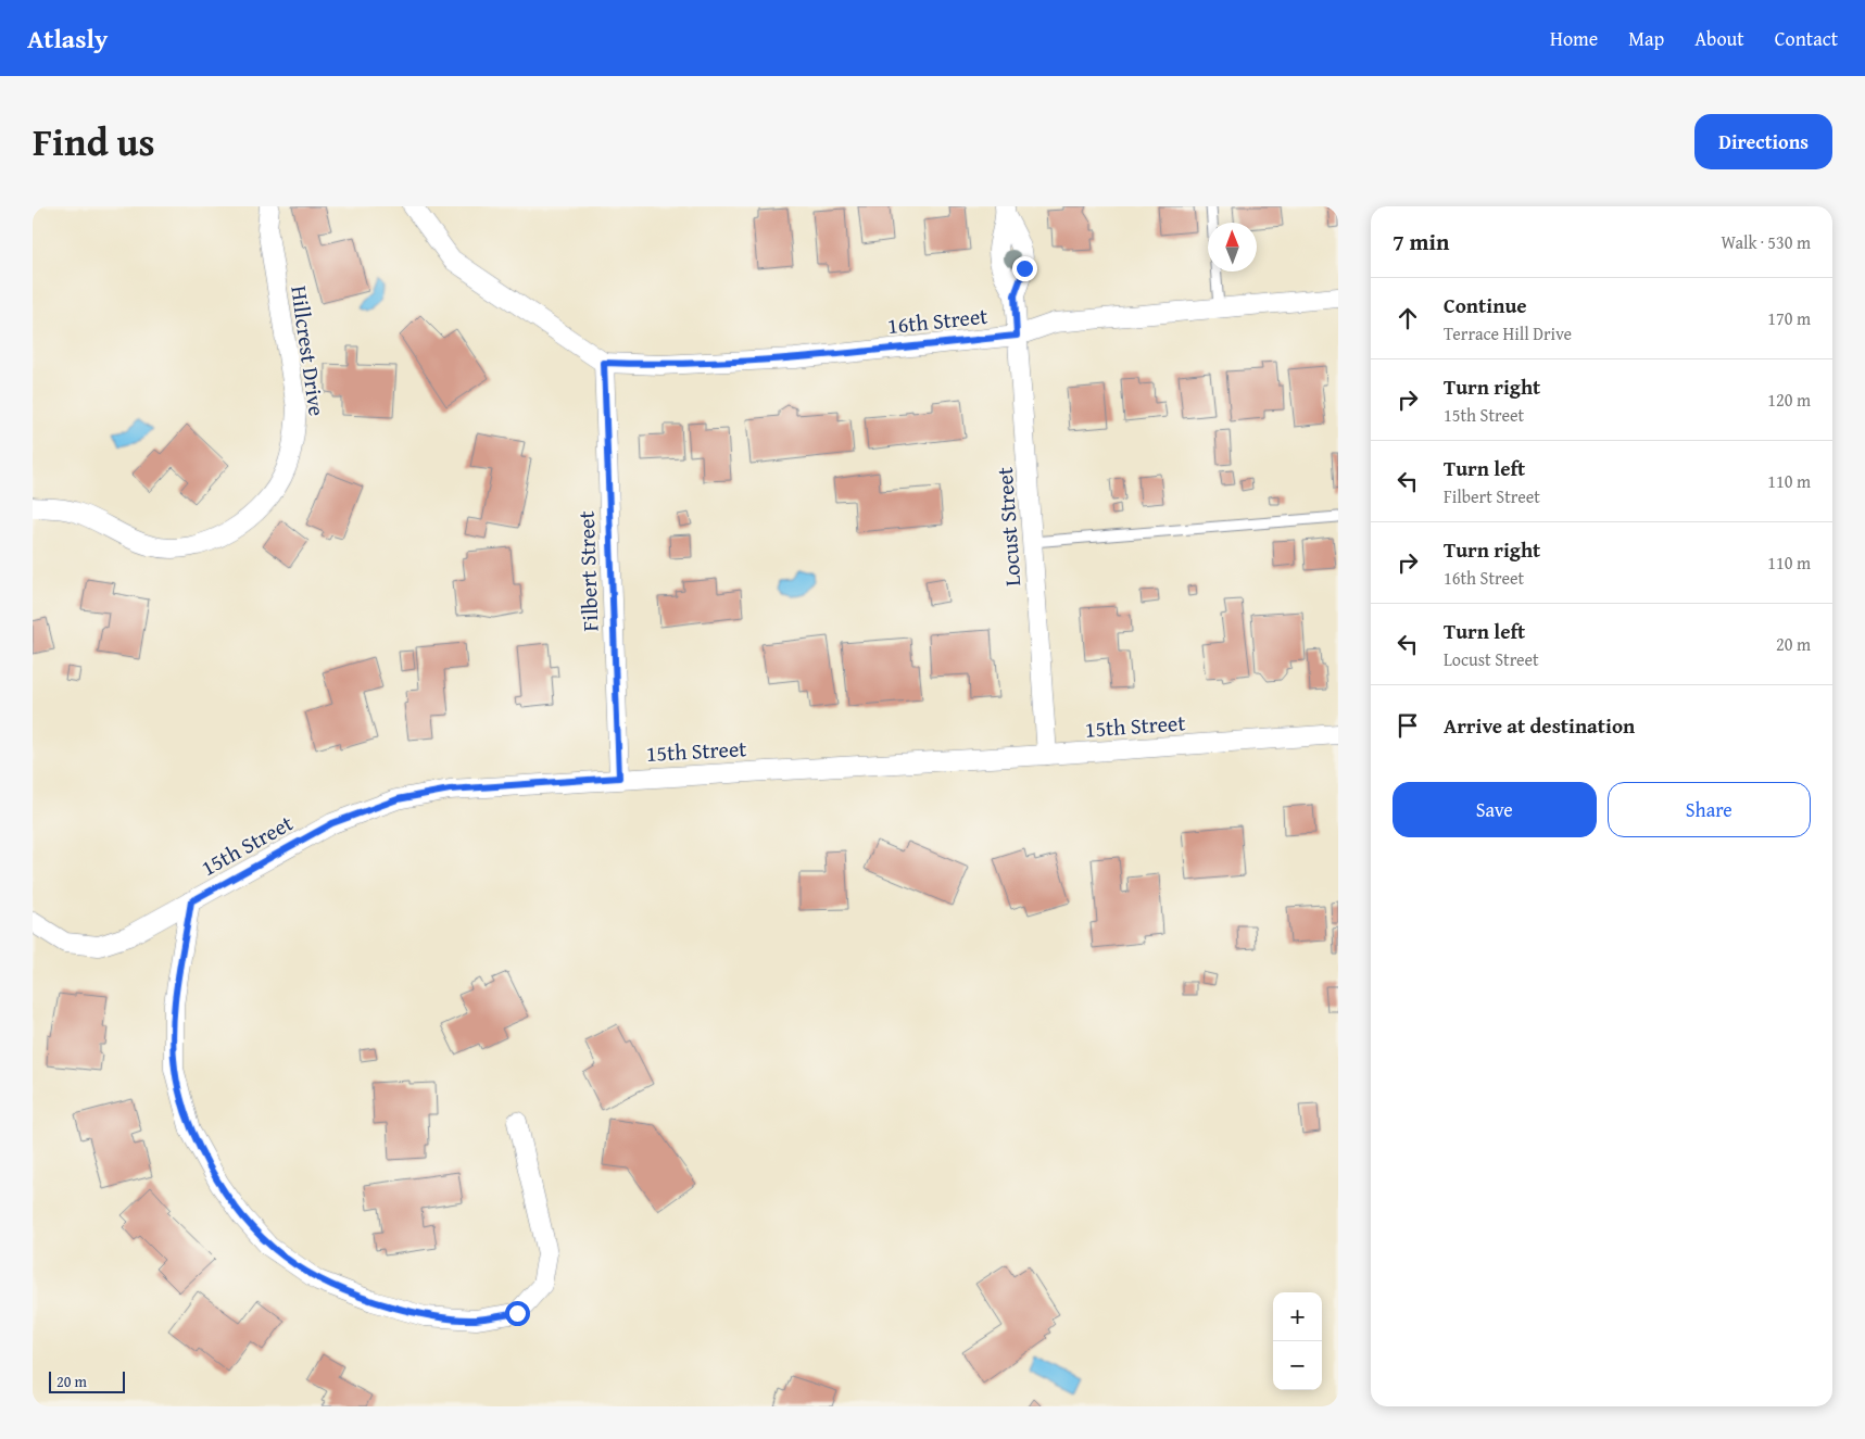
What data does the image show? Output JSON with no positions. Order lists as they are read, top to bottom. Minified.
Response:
{"streets":{"street":["16th Street","Hillcrest Drive","Locust Street","Filbert Street","15th Street"]},"crossings":[["16th Street","Locust Street"],["16th Street","Filbert Street"],["Locust Street","15th Street"],["Filbert Street","15th Street"]],"scale_bar":"20 m","north":"top","page":{"header":"Atlasly","nav":["Home","Map","About","Contact"],"title":"Find us","buttons":["Directions",["Save","Share"]],"heading":["7 min","Walk · 530 m"],"list":[["Continue","Terrace Hill Drive","170 m"],["Turn right","15th Street","120 m"],["Turn left","Filbert Street","110 m"],["Turn right","16th Street","110 m"],["Turn left","Locust Street","20 m"],"Arrive at destination"],"map_buttons":["+","−"],"scale":"20 m"}}
